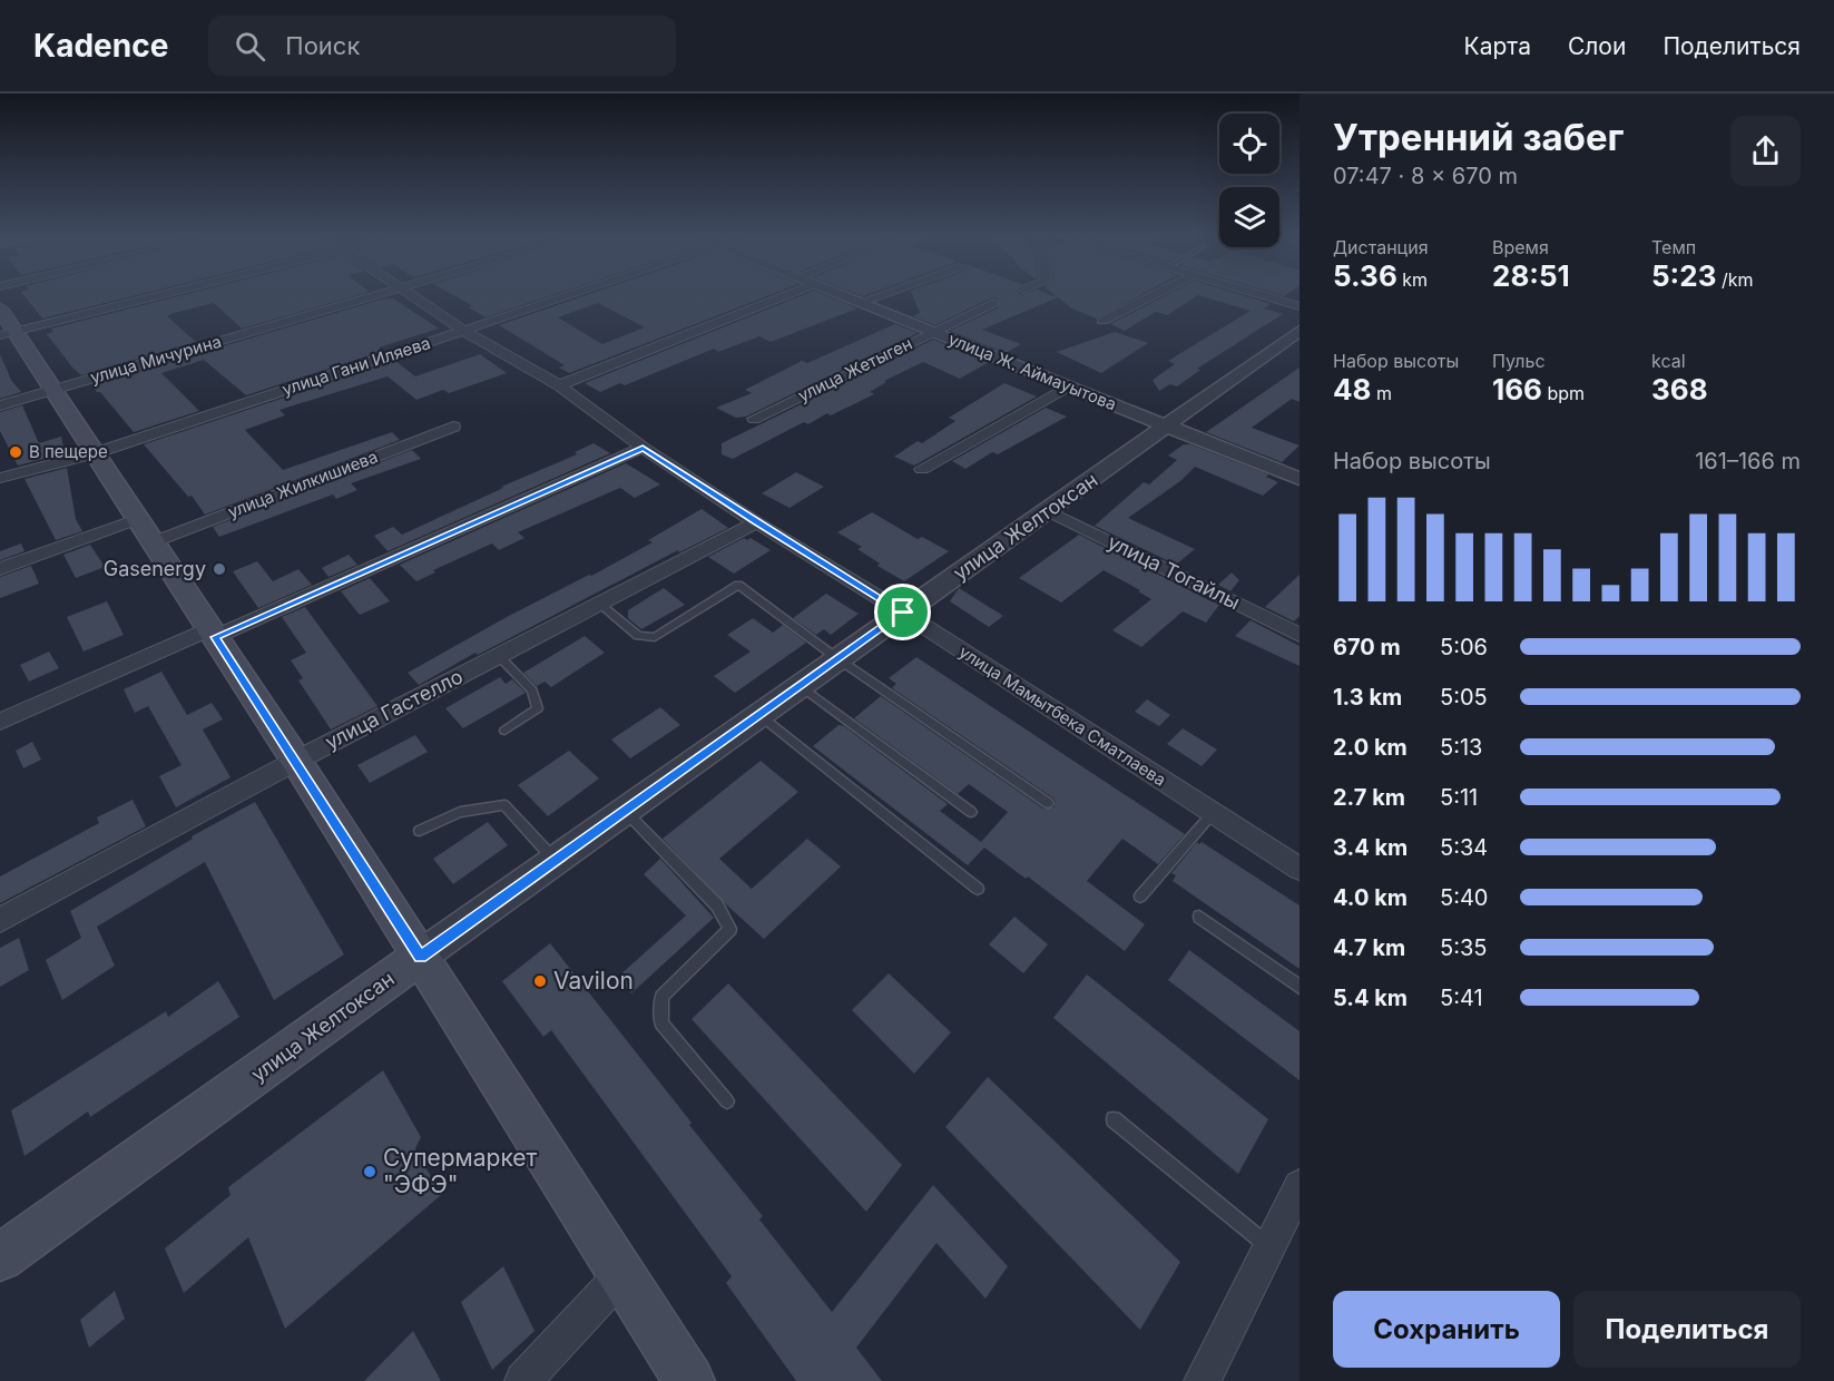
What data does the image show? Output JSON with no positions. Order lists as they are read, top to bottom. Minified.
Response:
{"streets":{"main road":["улица Желтоксан"],"street":["улица Мичурина","улица Гани Иляева","улица Жетыген","улица Ж. Аймауытова","улица Жилкишиева","улица Тогайлы","улица Гастелло","улица Мамытбека Сматлаева"]},"crossings":[["улица Гани Иляева","улица Мамытбека Сматлаева"],["улица Жетыген","улица Ж. Аймауытова"],["улица Ж. Аймауытова","улица Желтоксан"],["улица Желтоксан","улица Тогайлы"],["улица Желтоксан","улица Мамытбека Сматлаева"],["улица Гастелло","улица Мамытбека Сматлаева"]],"places":["В пещере","Gasenergy","Vavilon","Супермаркет \"ЭФЭ\""],"page":{"header":"Kadence","search":"Поиск","nav":["Карта","Слои","Поделиться"],"heading":["Утренний забег","07:47 · 8 × 670 m"],"stats":[["Дистанция","5.36 km"],["Время","28:51"],["Темп","5:23 /km"],["Набор высоты","48 m"],["Пульс","166 bpm"],["kcal","368"]],"chart":["Набор высоты","161–166 m"],"list":[{"name":"670 m","note":"5:06"},{"name":"1.3 km","note":"5:05"},{"name":"2.0 km","note":"5:13"},{"name":"2.7 km","note":"5:11"},{"name":"3.4 km","note":"5:34"},{"name":"4.0 km","note":"5:40"},{"name":"4.7 km","note":"5:35"},{"name":"5.4 km","note":"5:41"}],"buttons":["Сохранить","Поделиться"]}}
